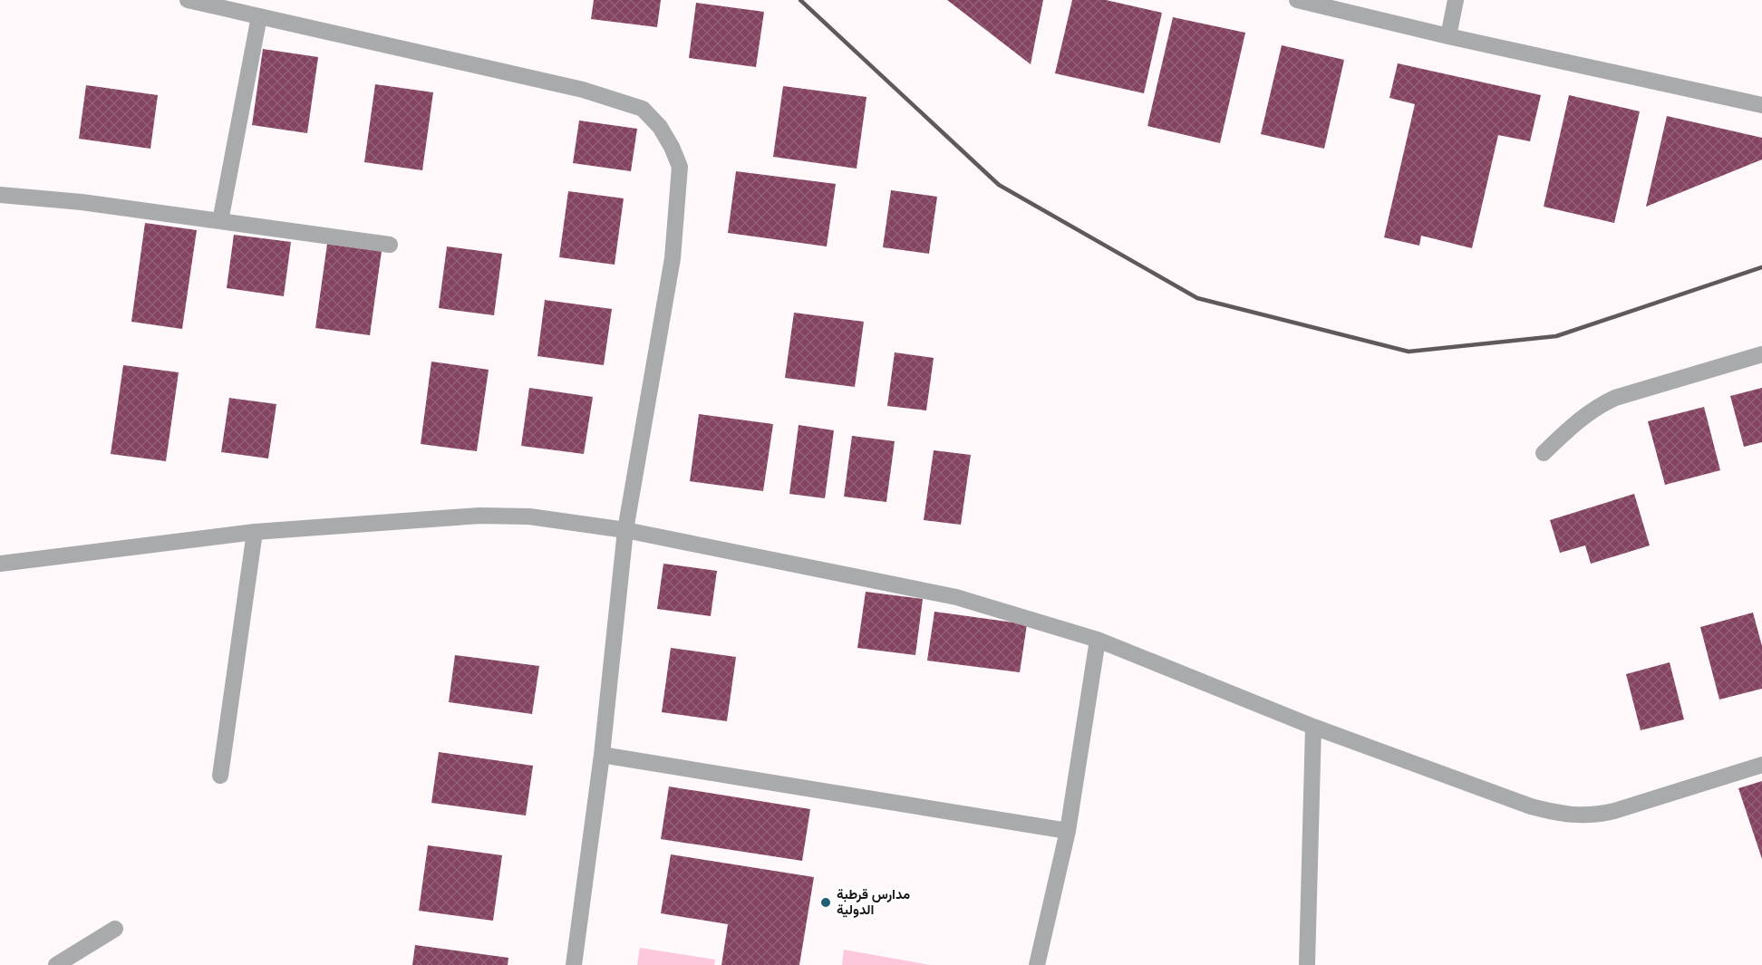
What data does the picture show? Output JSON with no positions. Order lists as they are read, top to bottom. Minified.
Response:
{"places":["مدارس قرطبة الدولية"]}
